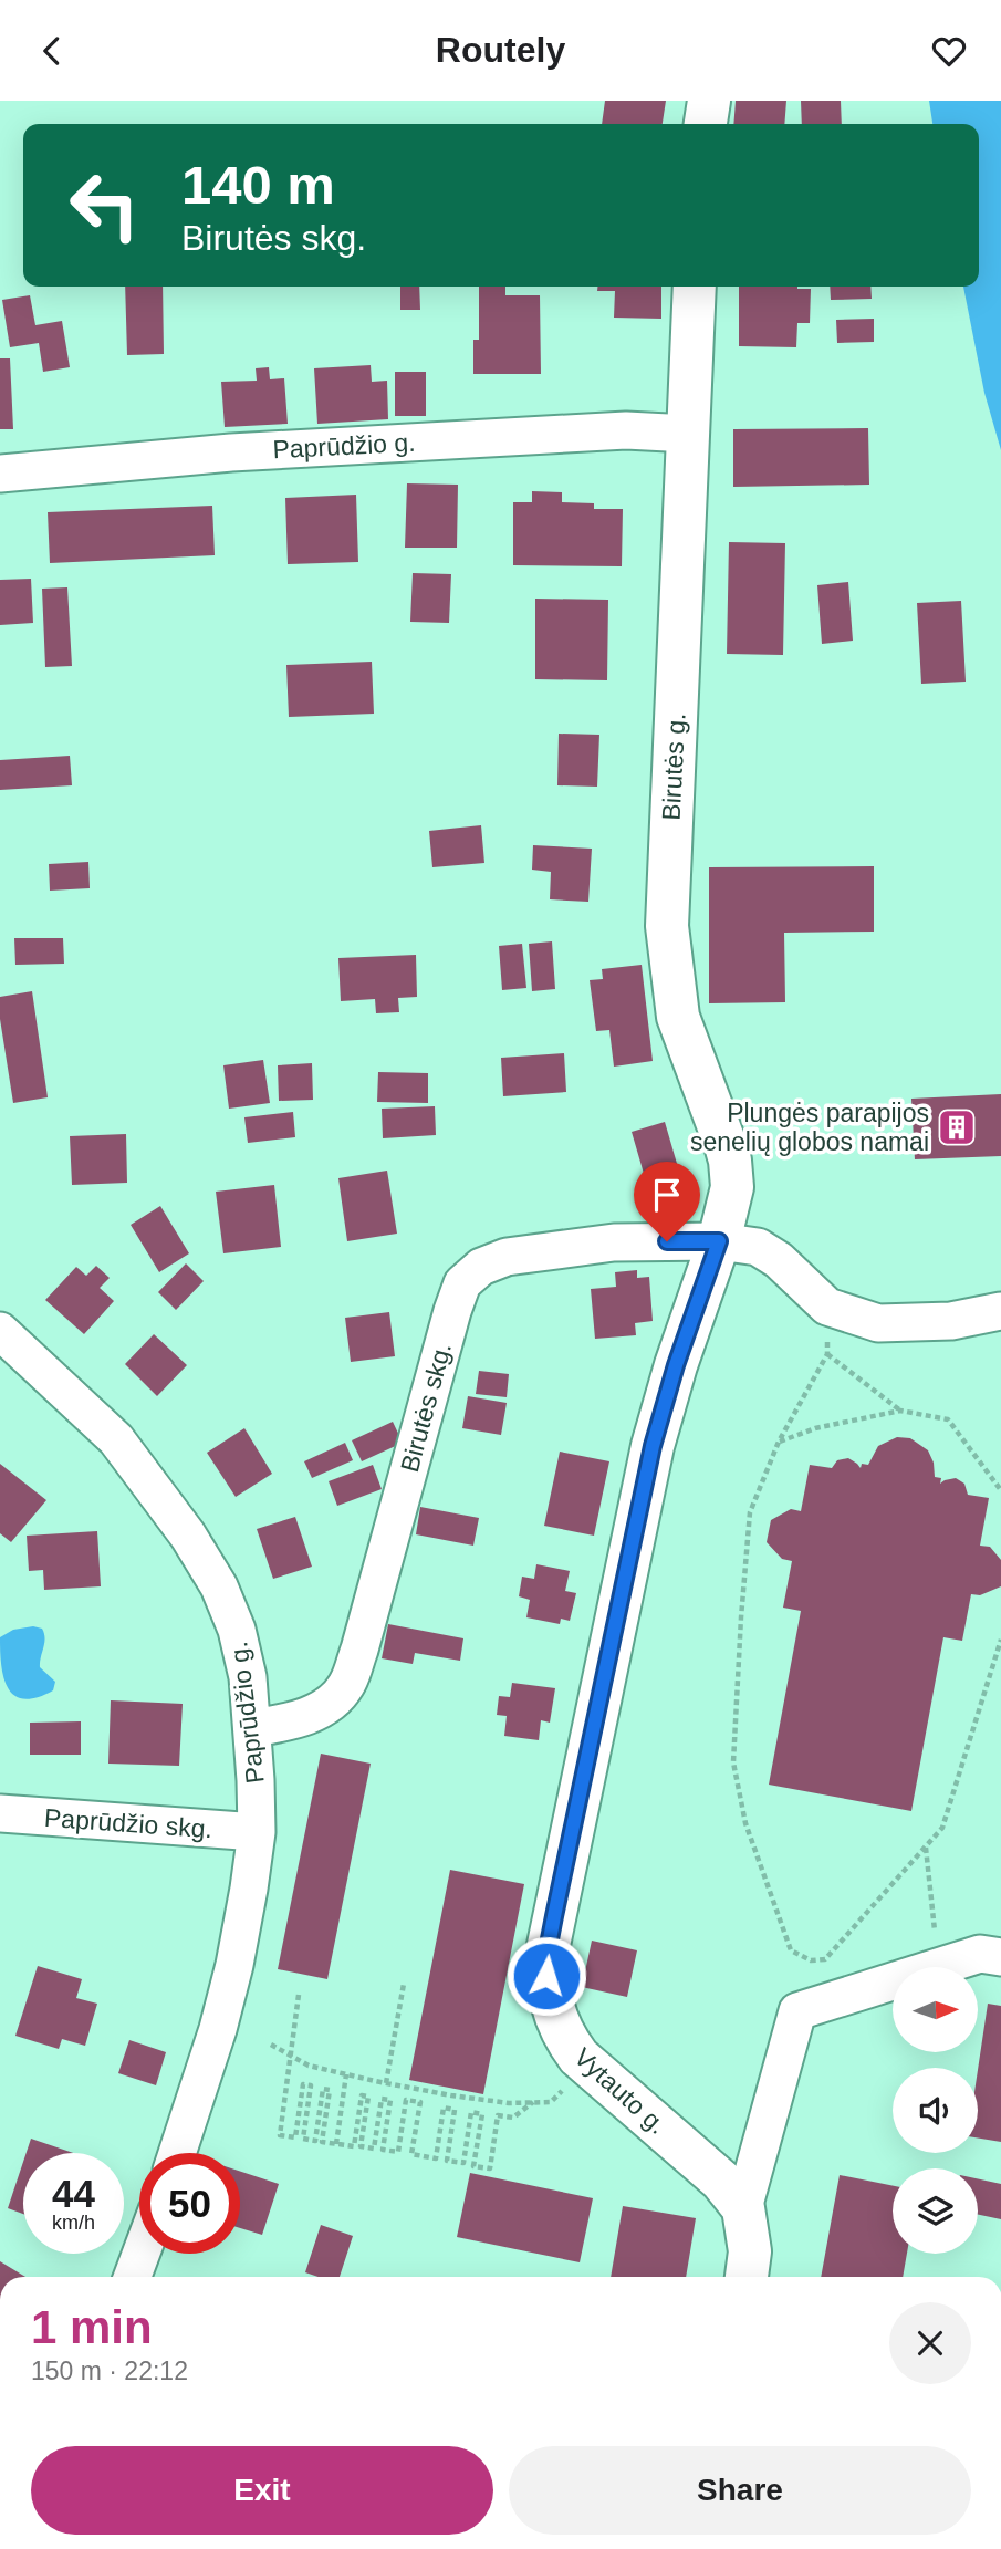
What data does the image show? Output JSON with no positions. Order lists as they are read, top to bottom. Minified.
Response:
{"streets":{"main road":["Birutės g.","Vytauto g."],"street":["Paprūdžio g.","Birutės skg.","Paprūdžio skg."]},"crossings":[["Paprūdžio g.","Birutės g."],["Paprūdžio g.","Birutės skg."],["Paprūdžio g.","Paprūdžio skg."],["Birutės g.","Birutės skg."],["Birutės g.","Vytauto g."],["Birutės skg.","Vytauto g."]],"places":{"building":["Plungės parapijos senelių globos namai"]},"north":"right","page":{"header":"Routely","turn":["140 m","Birutės skg."],"speed":"44 km/h","limit":"50","heading":["1 min","150 m · 22:12"],"buttons":["Exit","Share"]}}
